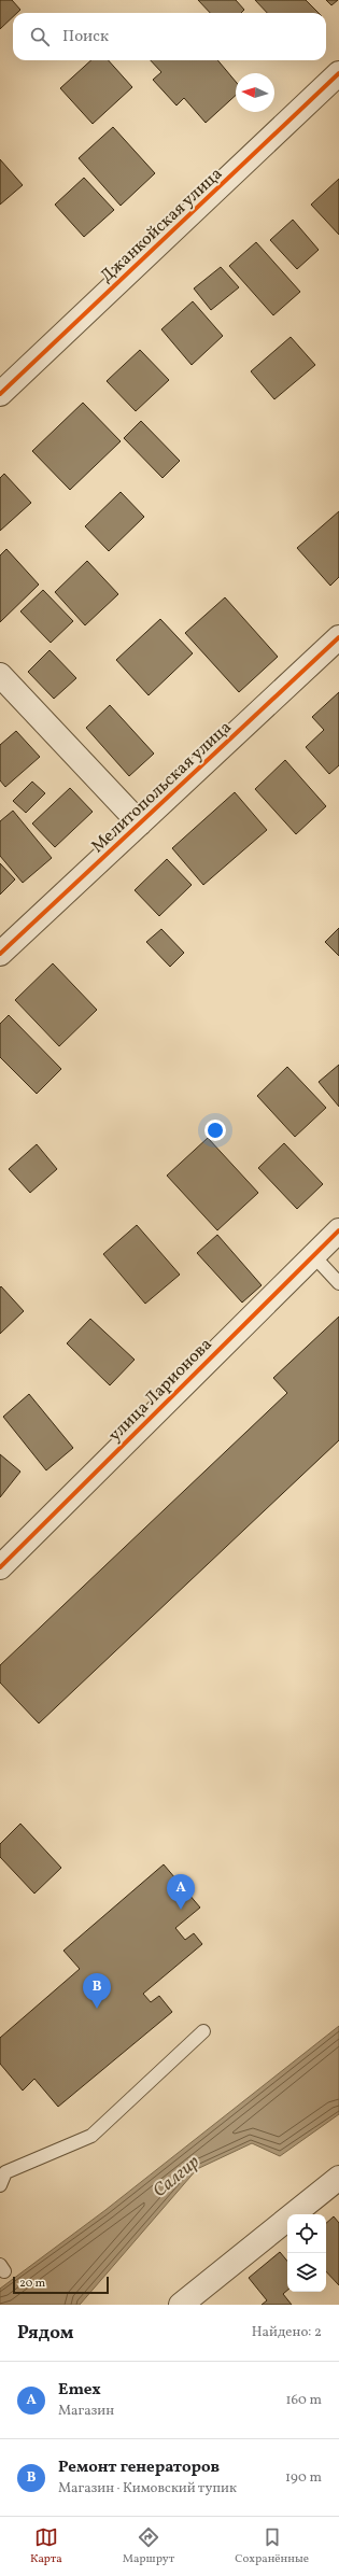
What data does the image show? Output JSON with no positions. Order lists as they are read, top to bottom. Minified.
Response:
{"streets":{"street":["Джанкойская улица","Мелитопольская улица","улица Ларионова"]},"water":["Салгир"],"scale_bar":"20 m","north":"left","page":{"search":"Поиск","pins":["A","B"],"scale":"20 m","heading":["Рядом","Найдено: 2"],"list":[{"mark":"A","name":"Emex","note":"Магазин","value":"160 m"},{"mark":"B","name":"Ремонт генераторов","note":"Магазин · Кимовский тупик","value":"190 m"}],"nav":["Карта","Маршрут","Сохранённые"]}}
